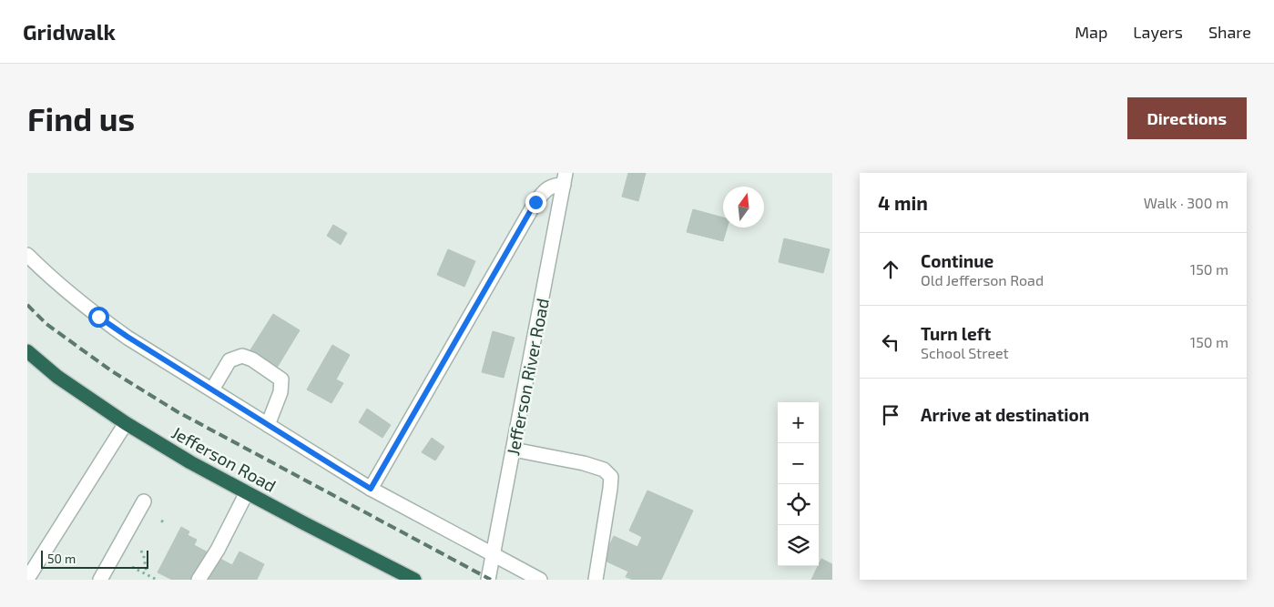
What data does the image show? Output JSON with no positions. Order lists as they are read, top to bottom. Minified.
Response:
{"streets":{"highway":["Jefferson Road"],"street":["Jefferson River Road"]},"scale_bar":"50 m","north":"top","page":{"header":"Gridwalk","nav":["Map","Layers","Share"],"buttons":"Directions","title":"Find us","heading":["4 min","Walk · 300 m"],"list":[["Continue","Old Jefferson Road","150 m"],["Turn left","School Street","150 m"],"Arrive at destination"],"map_buttons":["+","−"],"scale":"50 m"}}
